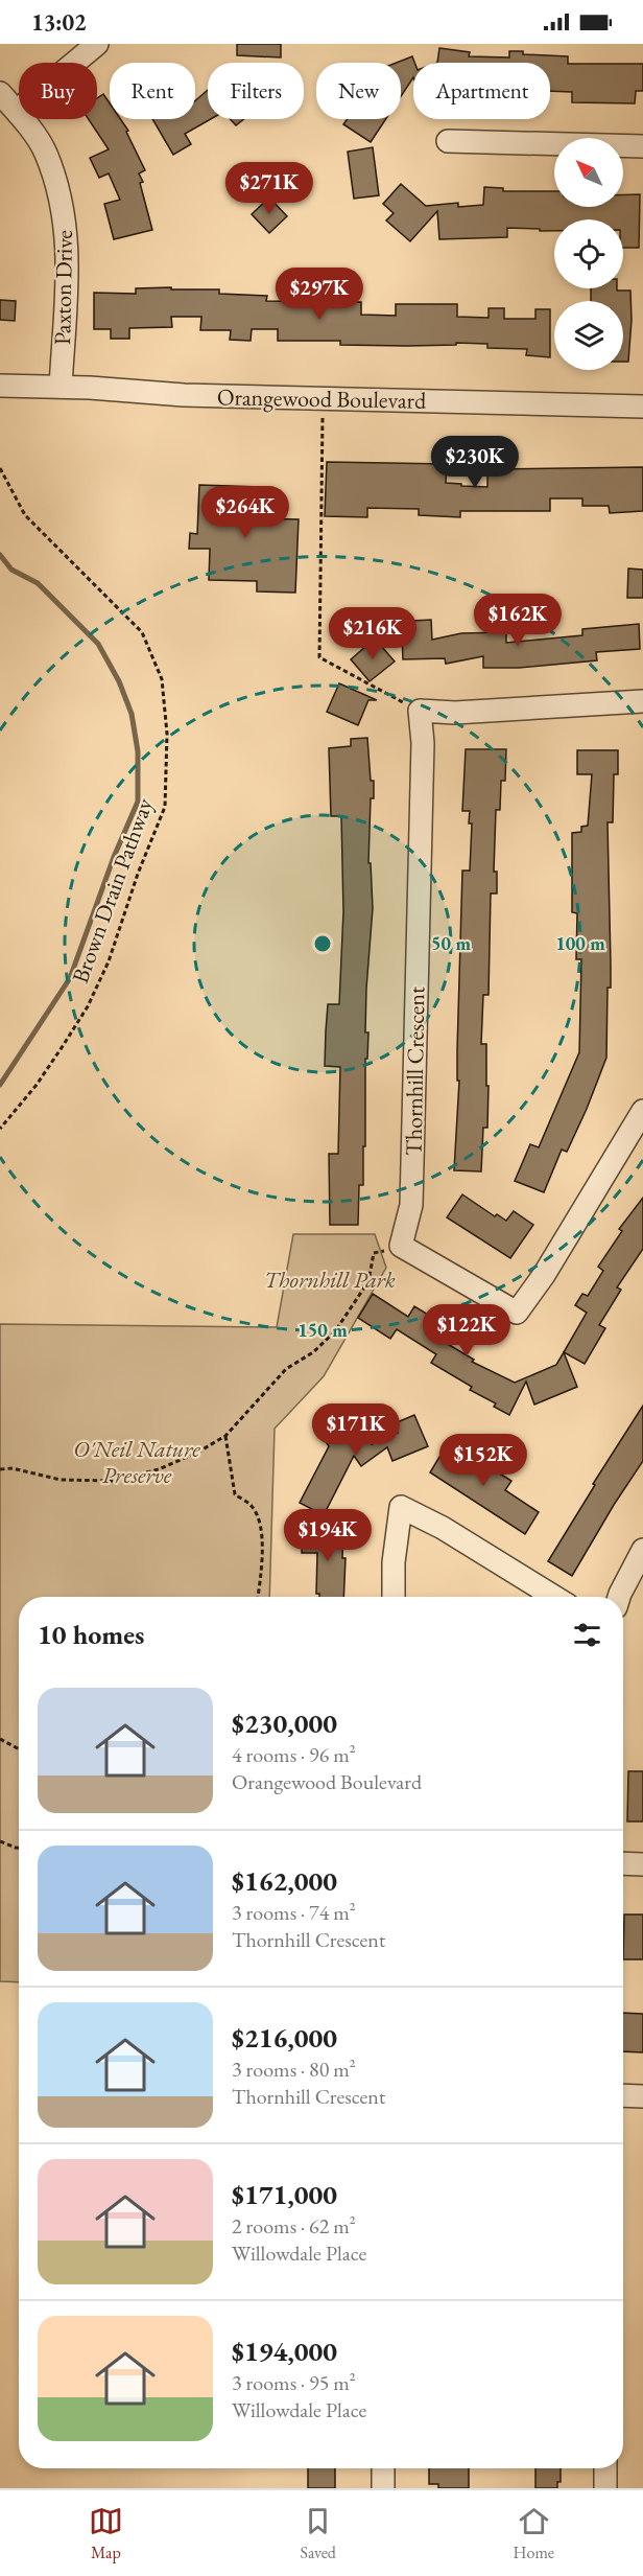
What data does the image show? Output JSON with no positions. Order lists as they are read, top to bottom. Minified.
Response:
{"streets":{"street":["Paxton Drive","Orangewood Boulevard","Thornhill Crescent"],"path":["Brown Drain Pathway"]},"crossings":[["Paxton Drive","Orangewood Boulevard"]],"parks":["Thornhill Park","O'Neil Nature Preserve"],"north":"top left","page":{"status":"13:02","chip":["Buy","Rent","Filters","New","Apartment"],"price":["$271K","$297K","$230K","$264K","$162K","$216K","$122K","$171K","$152K","$194K"],"heading":"10 homes","list":[{"name":"$230,000","note":"4 rooms · 96 m² · Orangewood Boulevard"},{"name":"$162,000","note":"3 rooms · 74 m² · Thornhill Crescent"},{"name":"$216,000","note":"3 rooms · 80 m² · Thornhill Crescent"},{"name":"$171,000","note":"2 rooms · 62 m² · Willowdale Place"},{"name":"$194,000","note":"3 rooms · 95 m² · Willowdale Place"}],"tabs":["Map","Saved","Home"]},"rings":["50 m","100 m","150 m"]}
